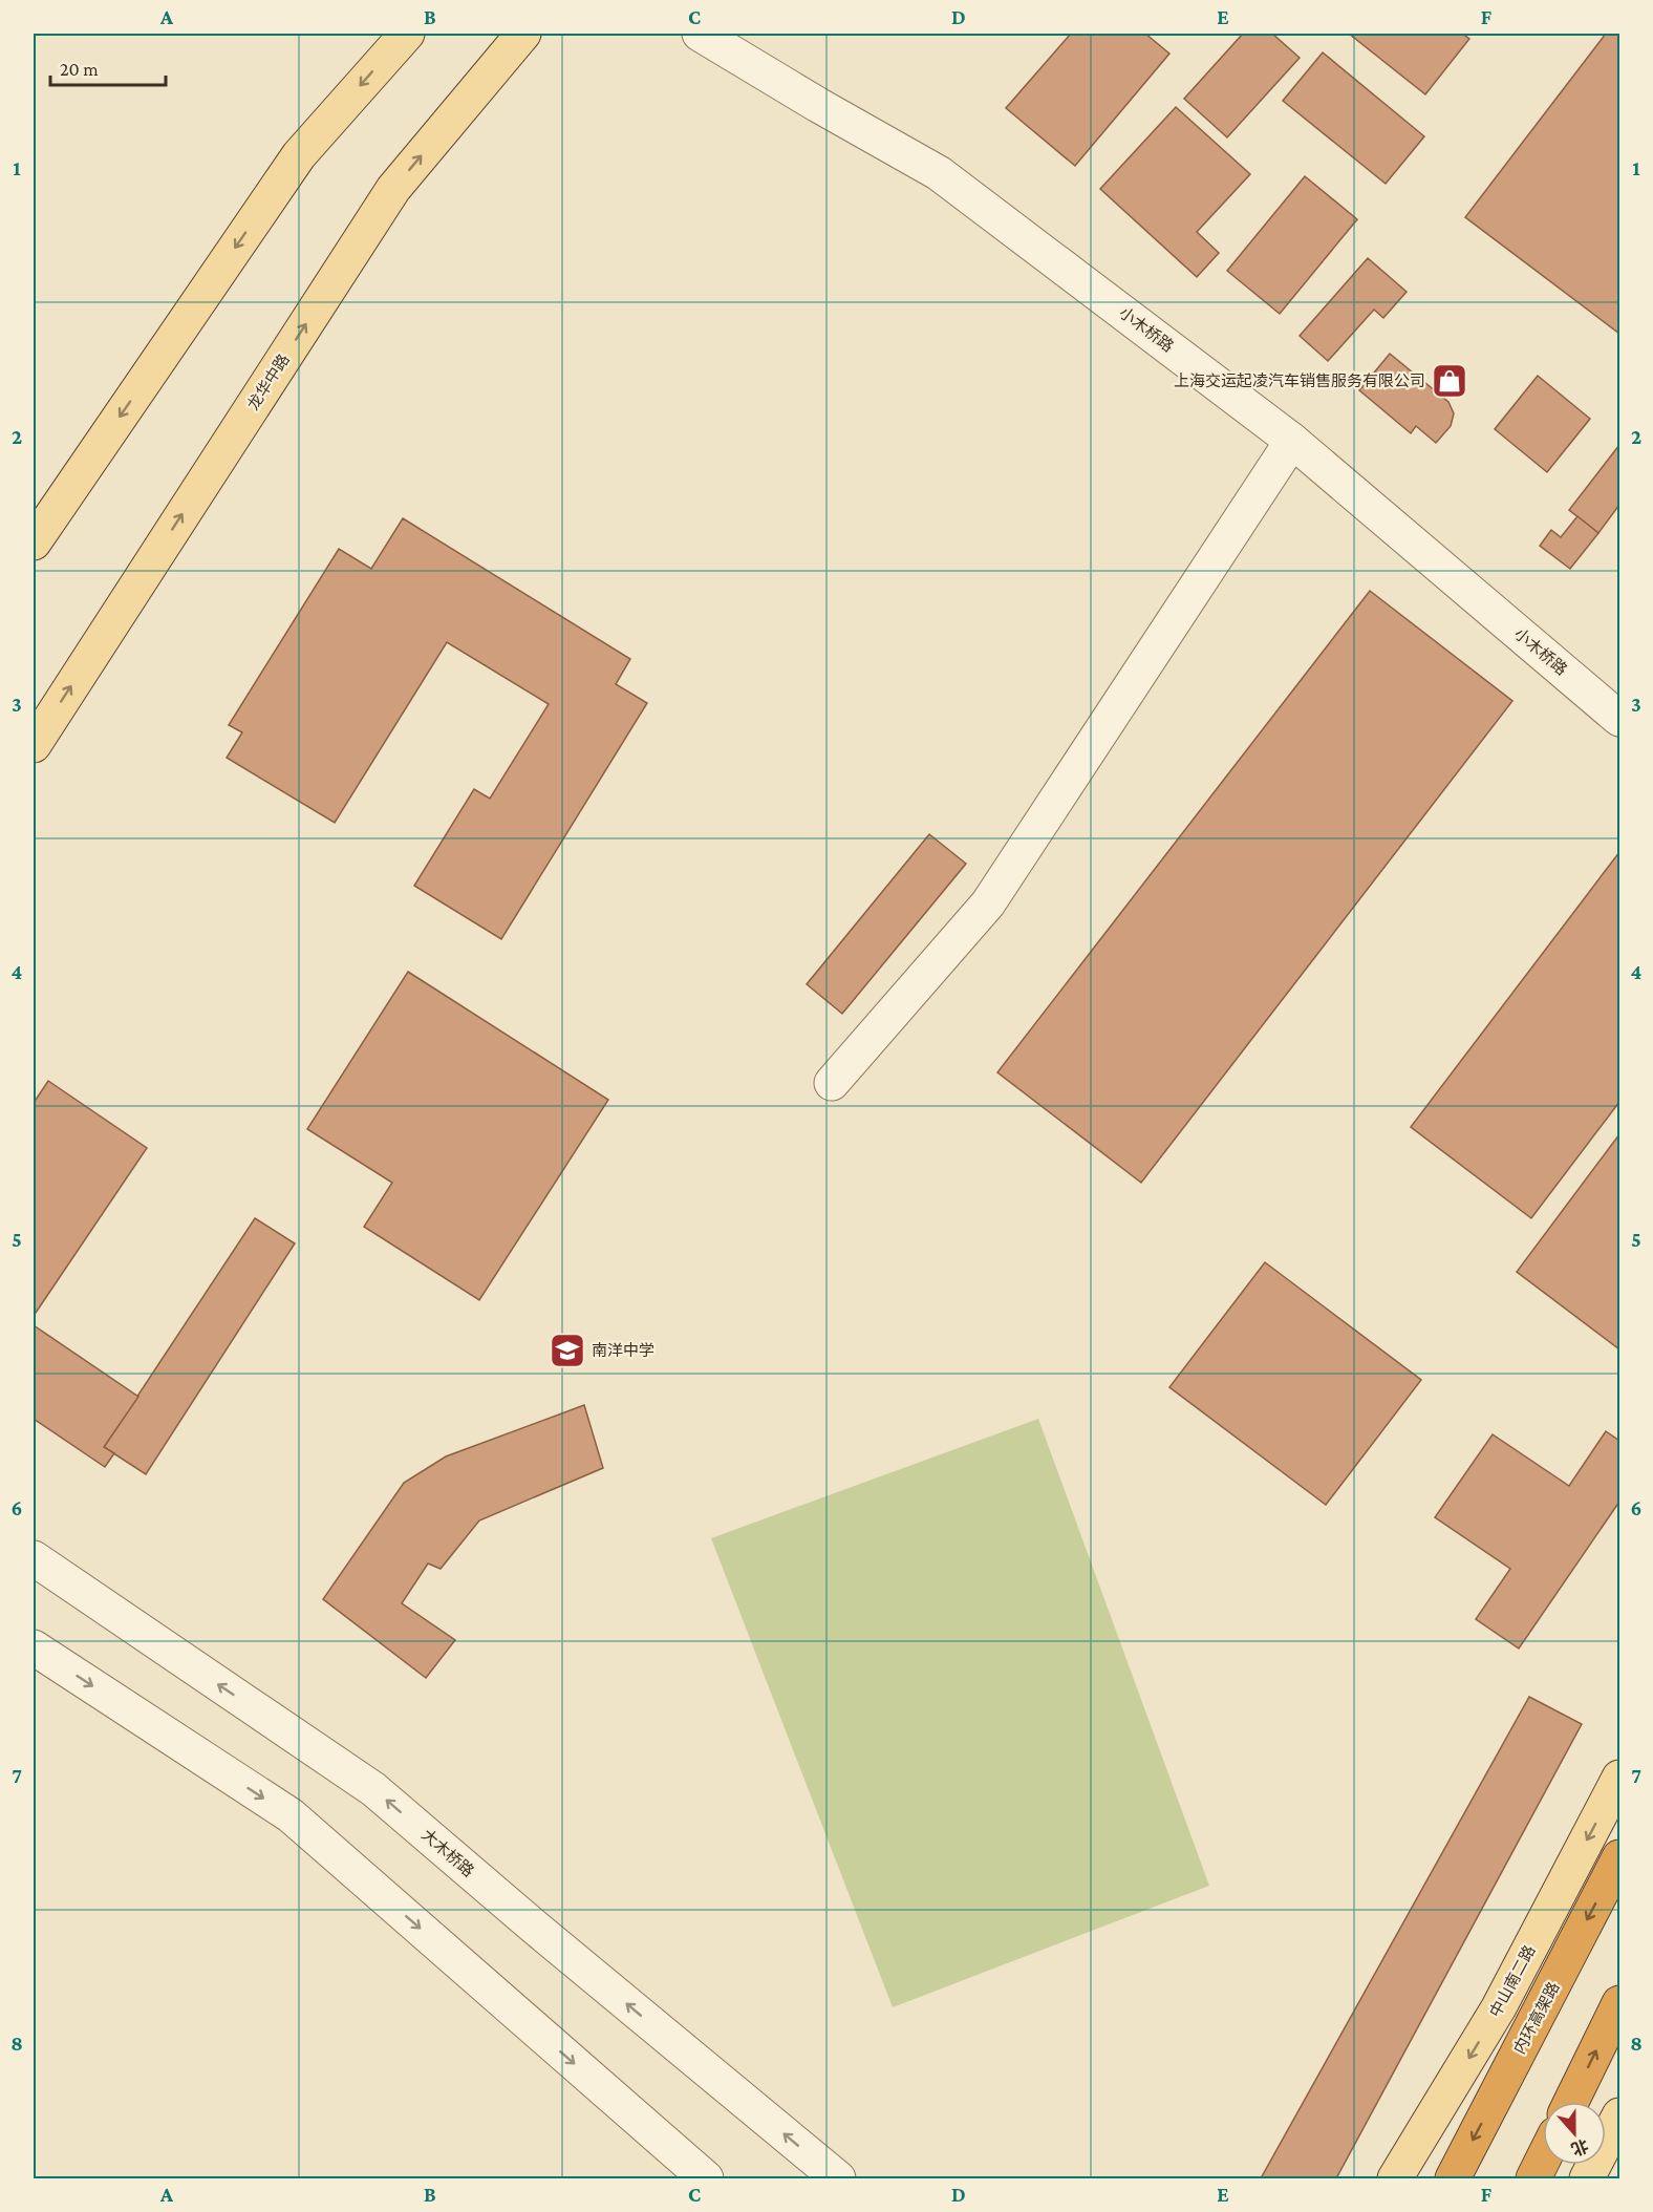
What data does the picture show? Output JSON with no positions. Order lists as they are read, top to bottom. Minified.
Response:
{"streets":{"highway":["内环高架路"],"main road":["龙华中路","中山南二路"],"street":["小木桥路","大木桥路"]},"one_way":["中山南二路"],"places":{"shop":["上海交运起凌汽车销售服务有限公司"],"school or university":["南洋中学"]},"scale_bar":"20 m","north":"bottom","grid":{"columns":["A","B","C","D","E","F"],"rows":["1","2","3","4","5","6","7","8"]}}
